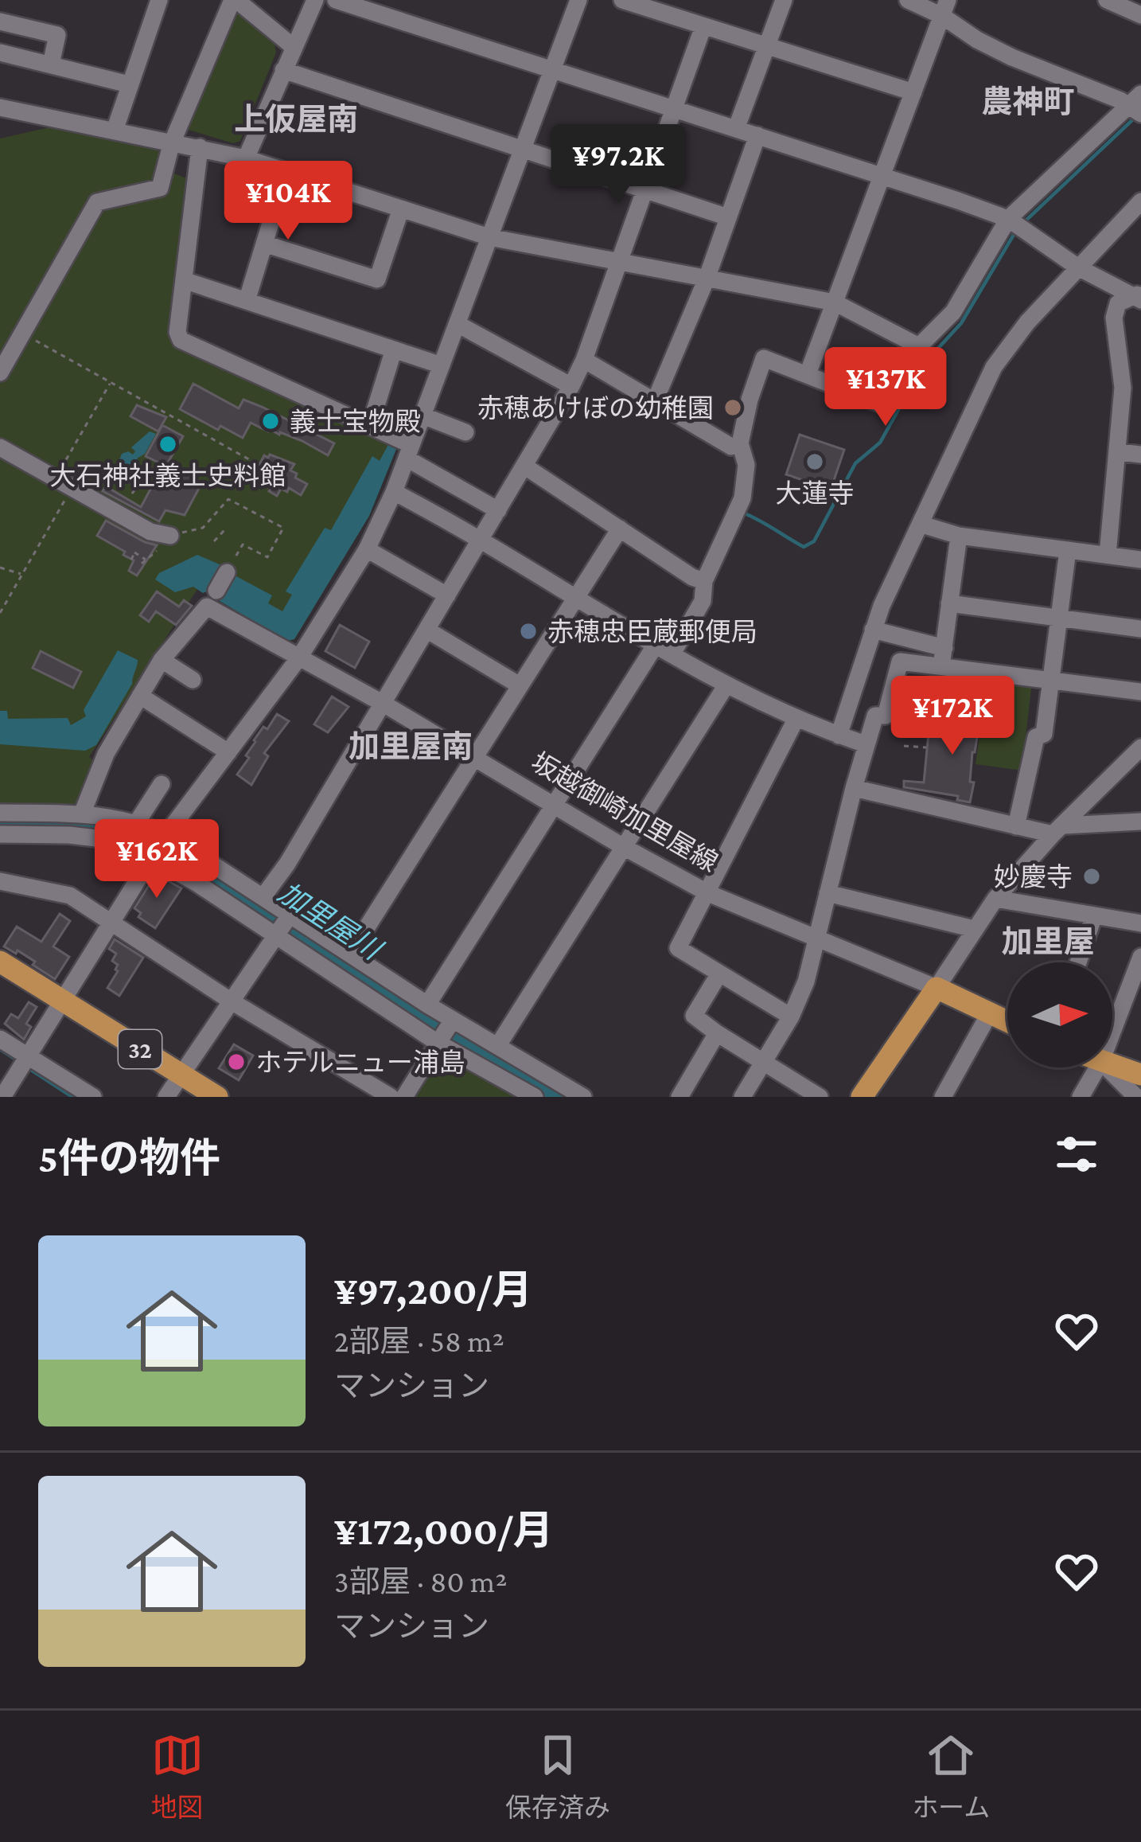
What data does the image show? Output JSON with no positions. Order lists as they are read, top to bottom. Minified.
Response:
{"streets":{"main road":["坂越御崎加里屋線","32"]},"districts":["農神町","上仮屋南","加里屋南","加里屋"],"water":["加里屋川"],"places":["赤穂あけぼの幼稚園","義士宝物殿","大石神社義士史料館","大蓮寺","赤穂忠臣蔵郵便局","妙慶寺","ホテルニュー浦島"],"north":"right","page":{"price":["¥97.2K","¥104K","¥137K","¥172K","¥162K"],"heading":"5件の物件","list":[{"name":"¥97,200/月","note":"2部屋 · 58 m² · マンション"},{"name":"¥172,000/月","note":"3部屋 · 80 m² · マンション"}],"tabs":["地図","保存済み","ホーム"]}}
